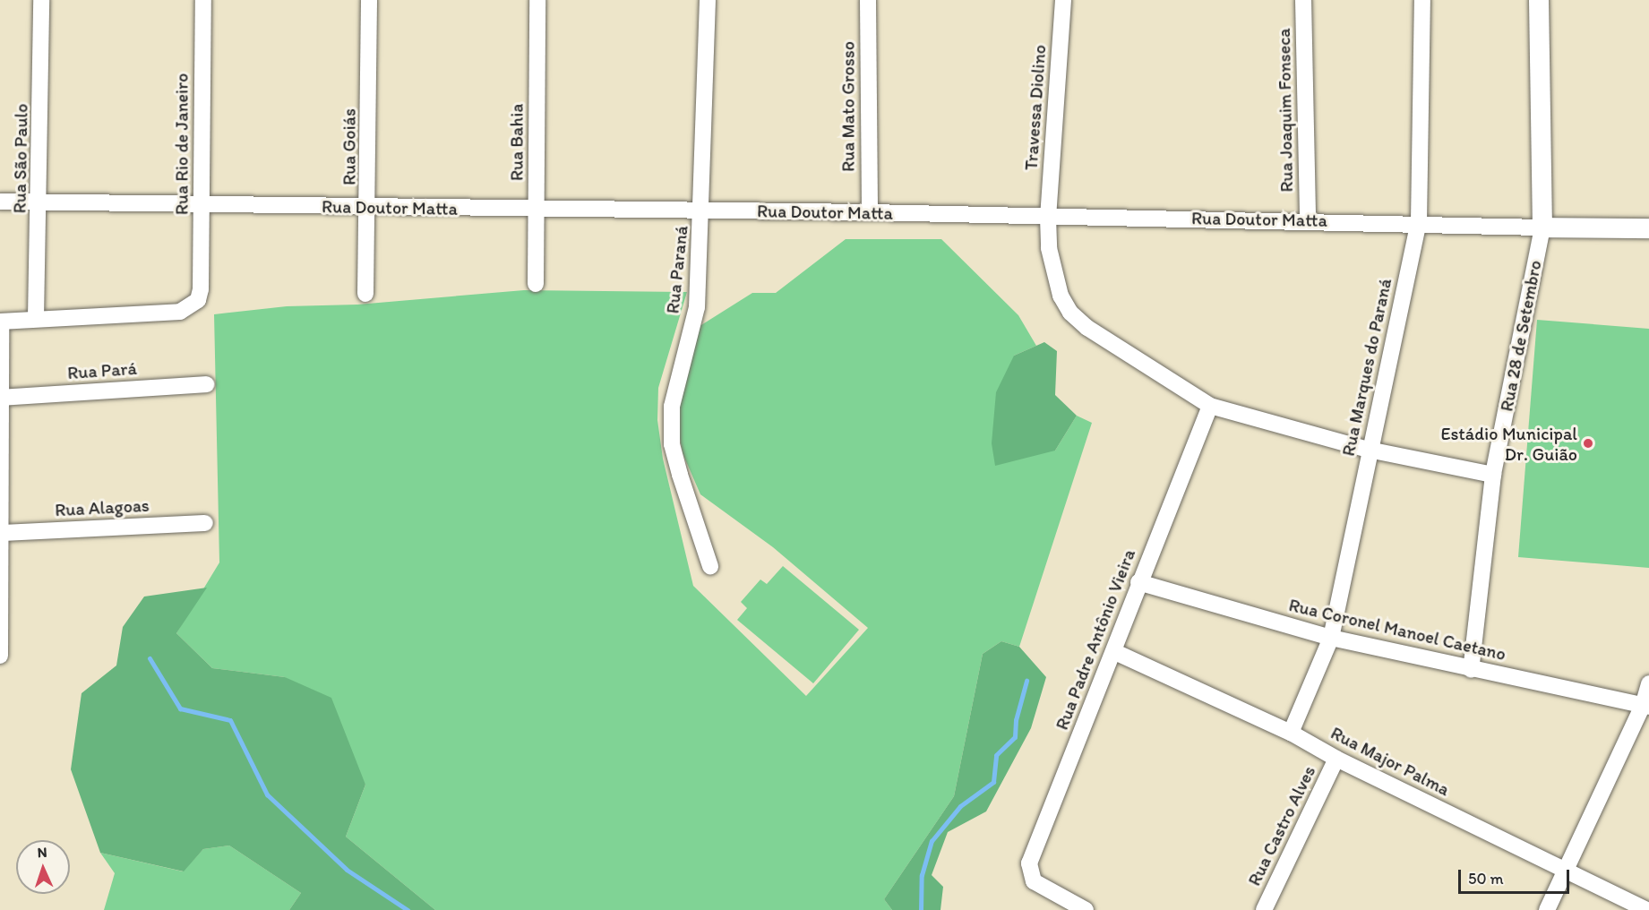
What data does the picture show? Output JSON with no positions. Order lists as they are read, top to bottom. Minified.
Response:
{"streets":{"main road":["Rua Doutor Matta","Rua 28 de Setembro"],"street":["Rua Mato Grosso","Travessa Diolino","Rua Joaquim Fonseca","Rua Bahia","Rua Rio de Janeiro","Rua Goiás","Rua São Paulo","Rua Paraná","Rua Marques do Paraná","Rua Pará","Rua Alagoas","Rua Coronel Manoel Caetano","Rua Padre Antônio Vieira","Rua Major Palma","Rua Castro Alves"]},"crossings":[["Rua Mato Grosso","Rua Doutor Matta"],["Travessa Diolino","Rua Doutor Matta"],["Travessa Diolino","Rua 28 de Setembro"],["Travessa Diolino","Rua Marques do Paraná"],["Travessa Diolino","Rua Padre Antônio Vieira"],["Rua Joaquim Fonseca","Rua Doutor Matta"],["Rua Bahia","Rua Doutor Matta"],["Rua Rio de Janeiro","Rua São Paulo"],["Rua Rio de Janeiro","Rua Doutor Matta"],["Rua Goiás","Rua Doutor Matta"],["Rua São Paulo","Rua Doutor Matta"],["Rua Doutor Matta","Rua Paraná"],["Rua Doutor Matta","Rua 28 de Setembro"],["Rua Doutor Matta","Rua Marques do Paraná"],["Rua 28 de Setembro","Rua Coronel Manoel Caetano"],["Rua Marques do Paraná","Rua Coronel Manoel Caetano"],["Rua Marques do Paraná","Rua Major Palma"],["Rua Coronel Manoel Caetano","Rua Padre Antônio Vieira"],["Rua Padre Antônio Vieira","Rua Major Palma"],["Rua Major Palma","Rua Castro Alves"]],"places":["Estádio Municipal Dr. Guião"],"scale_bar":"50 m","north":"top"}
